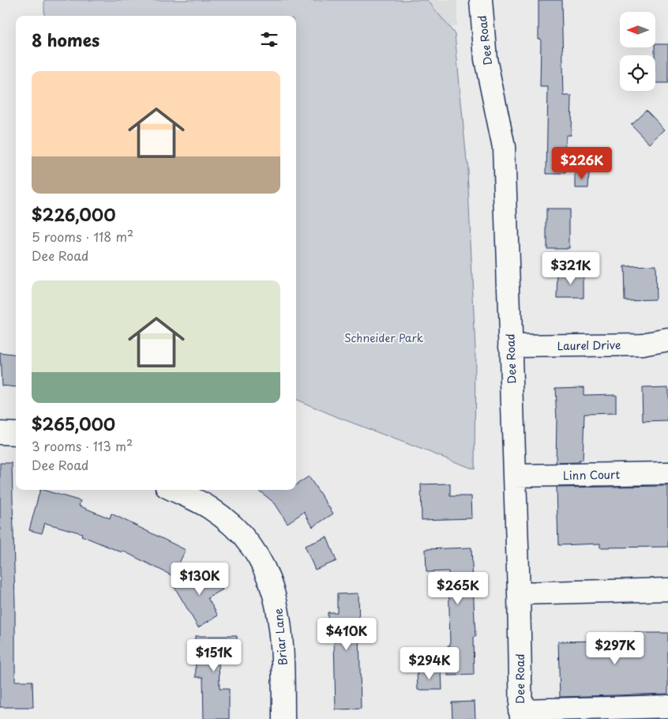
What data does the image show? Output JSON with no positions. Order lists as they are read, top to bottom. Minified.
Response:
{"streets":{"street":["Dee Road","Laurel Drive","Linn Court","Briar Lane"]},"crossings":[["Dee Road","Laurel Drive"],["Dee Road","Linn Court"]],"parks":["Schneider Park"],"north":"left","page":{"heading":"8 homes","list":[{"name":"$226,000","note":"5 rooms · 118 m² · Dee Road"},{"name":"$265,000","note":"3 rooms · 113 m² · Dee Road"}],"price":["$226K","$321K","$130K","$265K","$410K","$297K","$151K","$294K"]}}
